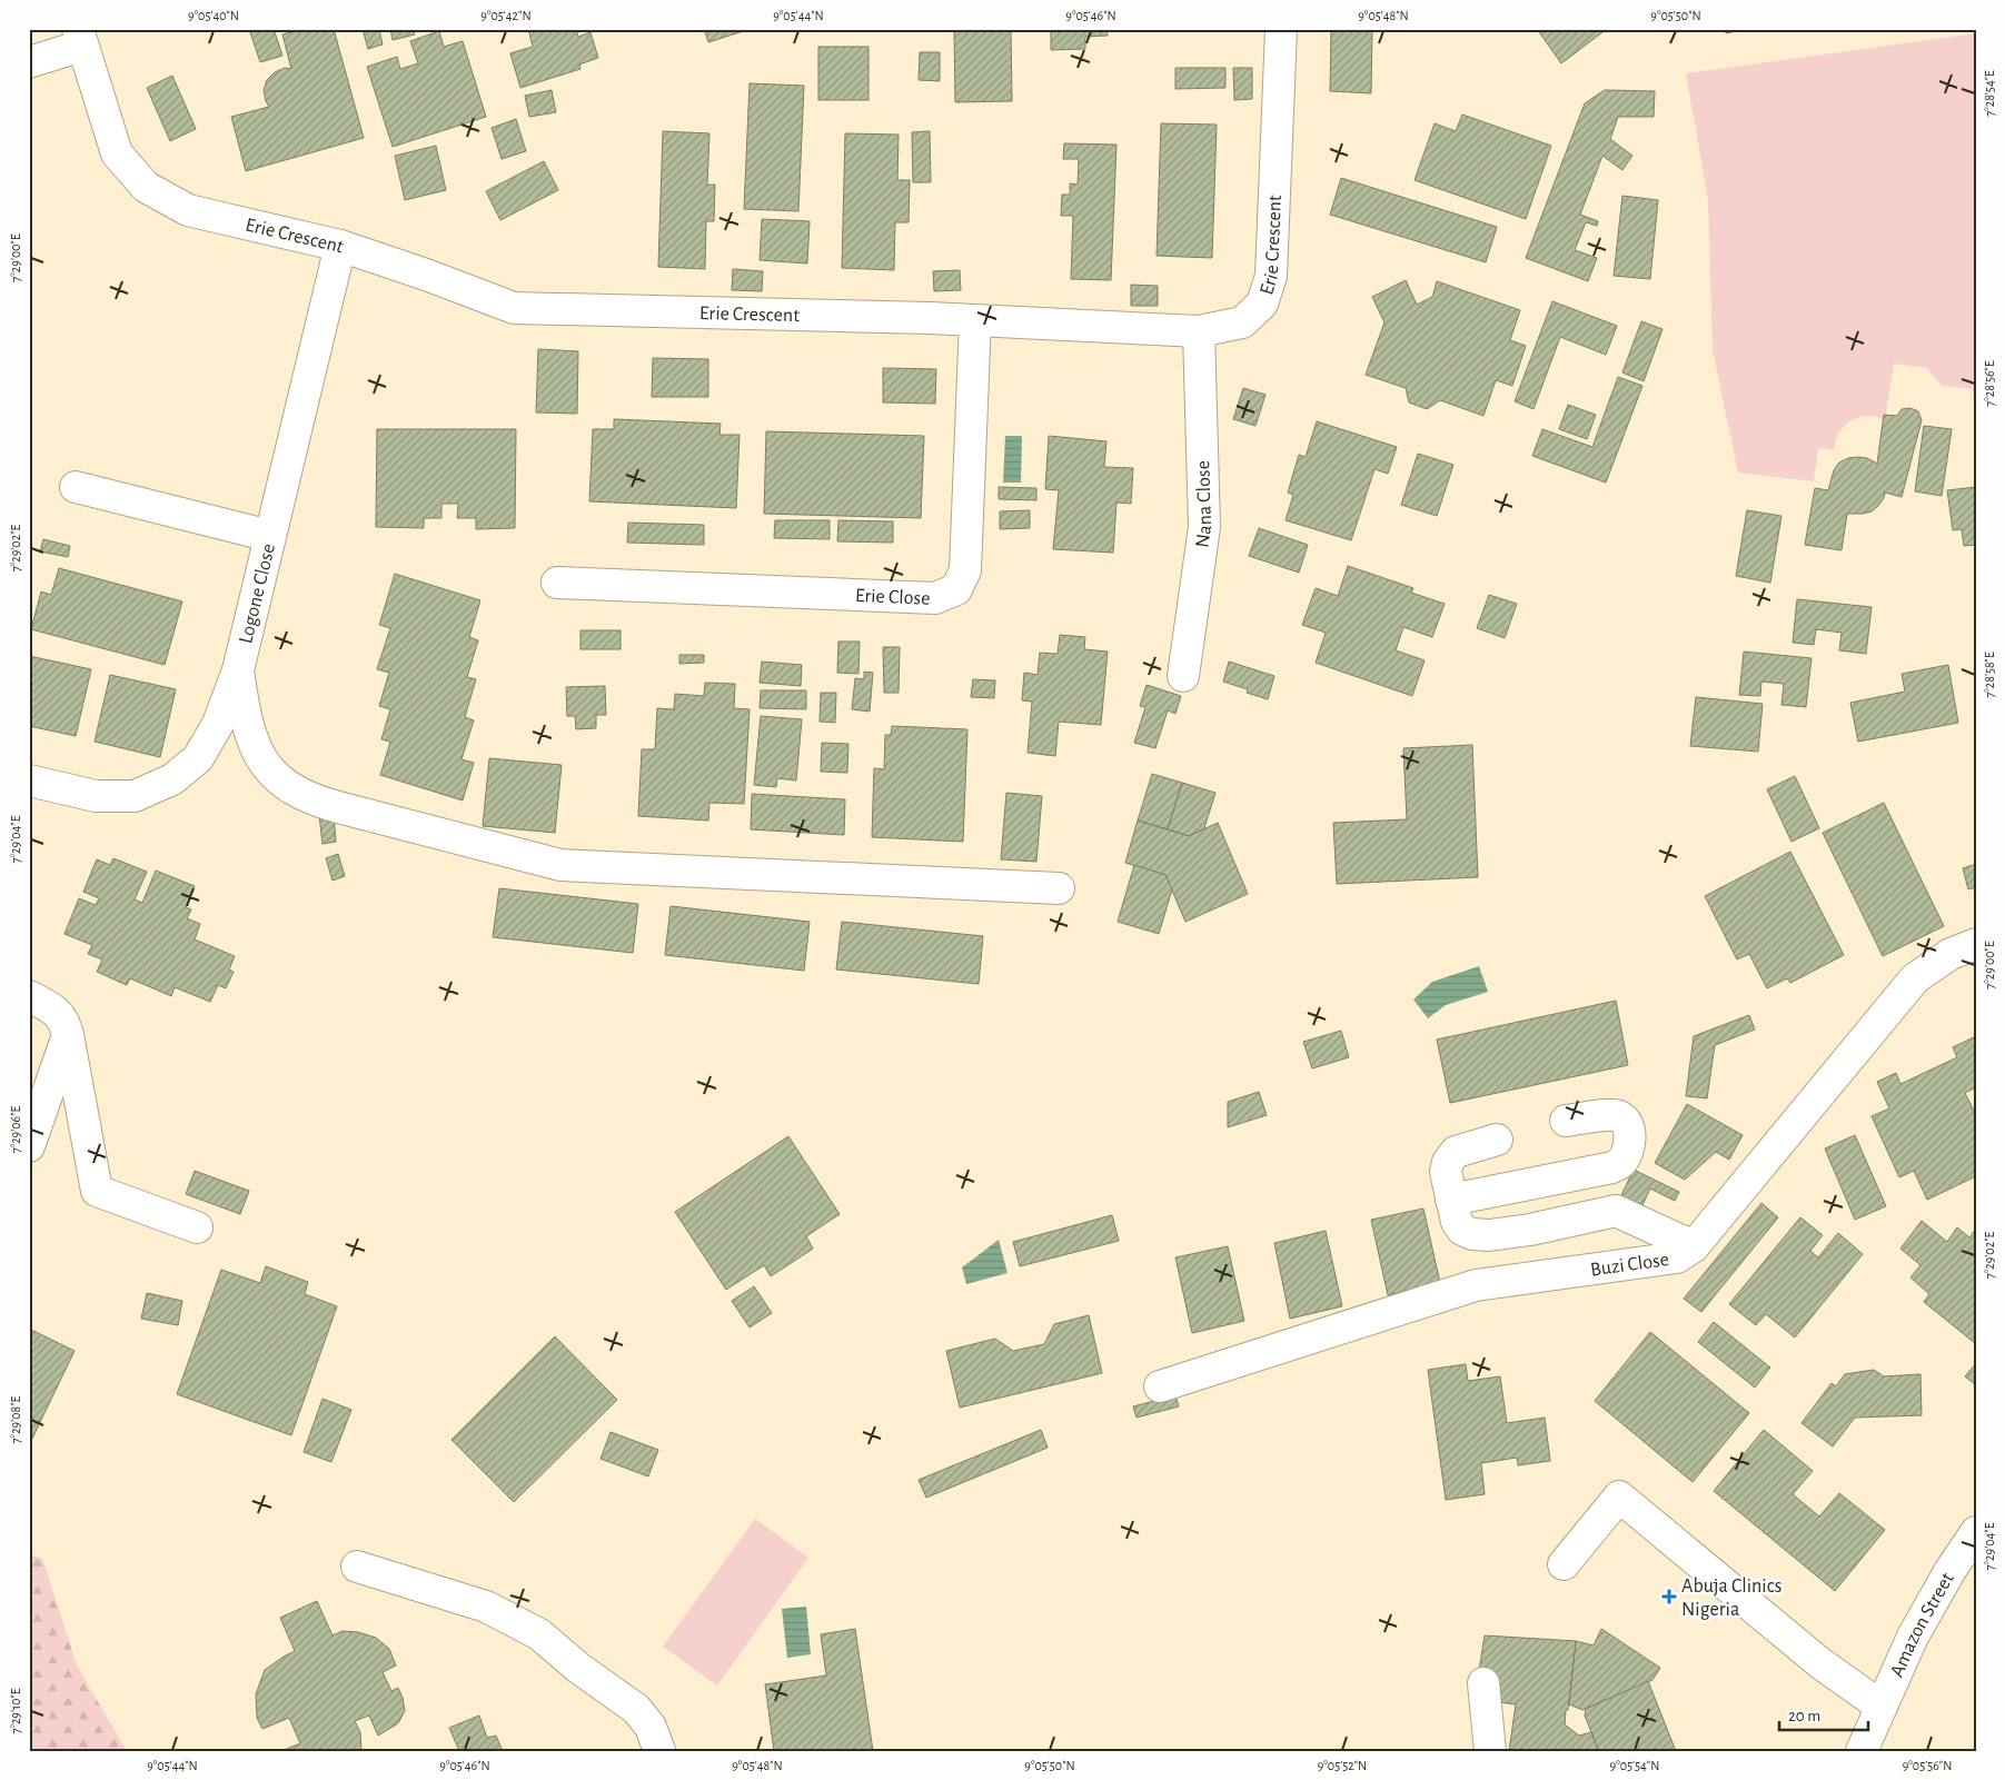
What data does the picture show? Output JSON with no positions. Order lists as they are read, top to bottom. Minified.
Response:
{"streets":{"street":["Erie Crescent","Nana Close","Logone Close","Erie Close","Buzi Close","Amazon Street"]},"crossings":[["Erie Crescent","Nana Close"],["Erie Crescent","Logone Close"],["Erie Crescent","Erie Close"]],"places":{"health":["Abuja Clinics Nigeria"]},"scale_bar":"20 m","coordinates":["9°05'40\"N","9°05'42\"N","9°05'44\"N","9°05'46\"N","9°05'48\"N","9°05'50\"N","7°28'54\"E","7°29'00\"E","7°28'56\"E","7°29'02\"E","7°28'58\"E","7°29'04\"E","7°29'06\"E","7°29'08\"E","7°29'10\"E","9°05'52\"N","9°05'54\"N","9°05'56\"N"]}
